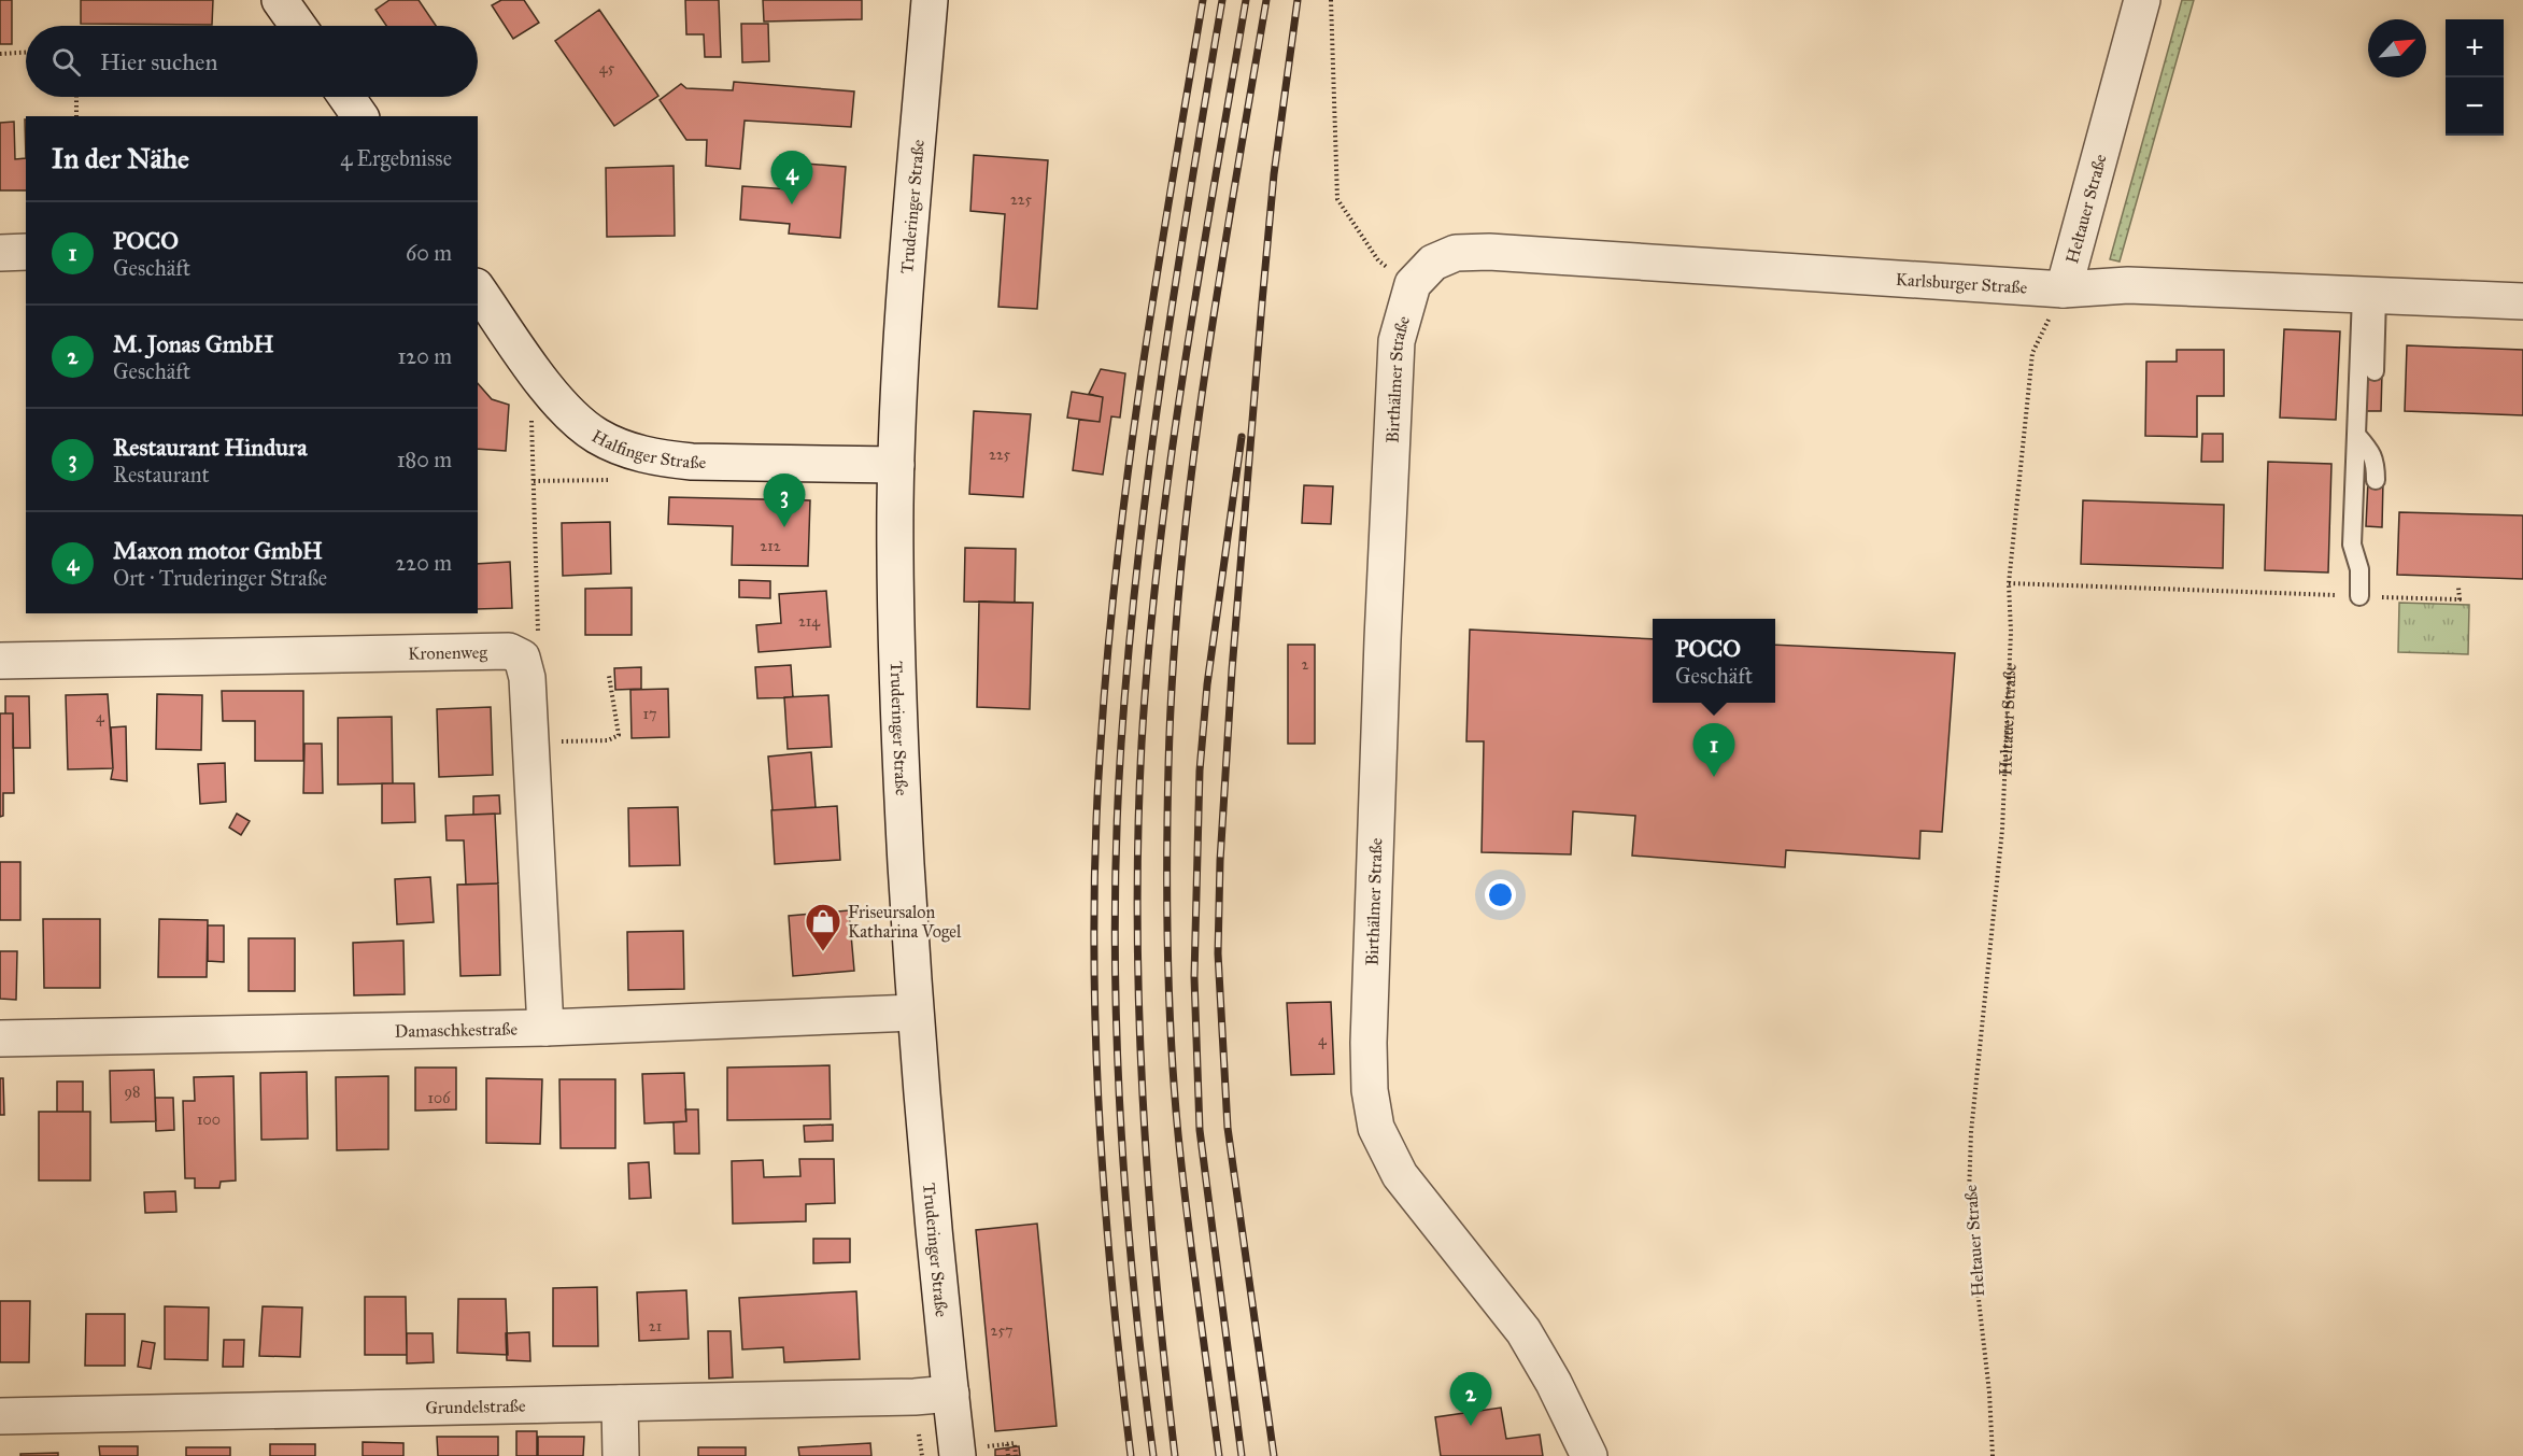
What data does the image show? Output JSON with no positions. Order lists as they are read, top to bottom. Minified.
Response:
{"streets":{"street":["Truderinger Straße","Heltauer Straße","Karlsburger Straße","Birthälmer Straße","Halfinger Straße","Kronenweg","Damaschkestraße","Grundelstraße"]},"crossings":[["Truderinger Straße","Halfinger Straße"],["Truderinger Straße","Damaschkestraße"],["Truderinger Straße","Grundelstraße"],["Heltauer Straße","Karlsburger Straße"],["Karlsburger Straße","Birthälmer Straße"],["Kronenweg","Damaschkestraße"]],"places":{"shop":["Friseursalon Katharina Vogel"]},"house_numbers":["45","225","225","212","214","2","17","4","4","98","106","100","21","257"],"north":"top right","page":{"map_buttons":["+","−"],"search":"Hier suchen","heading":["In der Nähe","4 Ergebnisse"],"pins":["4","3","1","2"],"list":[{"mark":"1","name":"POCO","note":"Geschäft","value":"60 m"},{"mark":"2","name":"M. Jonas GmbH","note":"Geschäft","value":"120 m"},{"mark":"3","name":"Restaurant Hindura","note":"Restaurant","value":"180 m"},{"mark":"4","name":"Maxon motor GmbH","note":"Ort · Truderinger Straße","value":"220 m"}],"popup":["POCO","Geschäft"]}}
